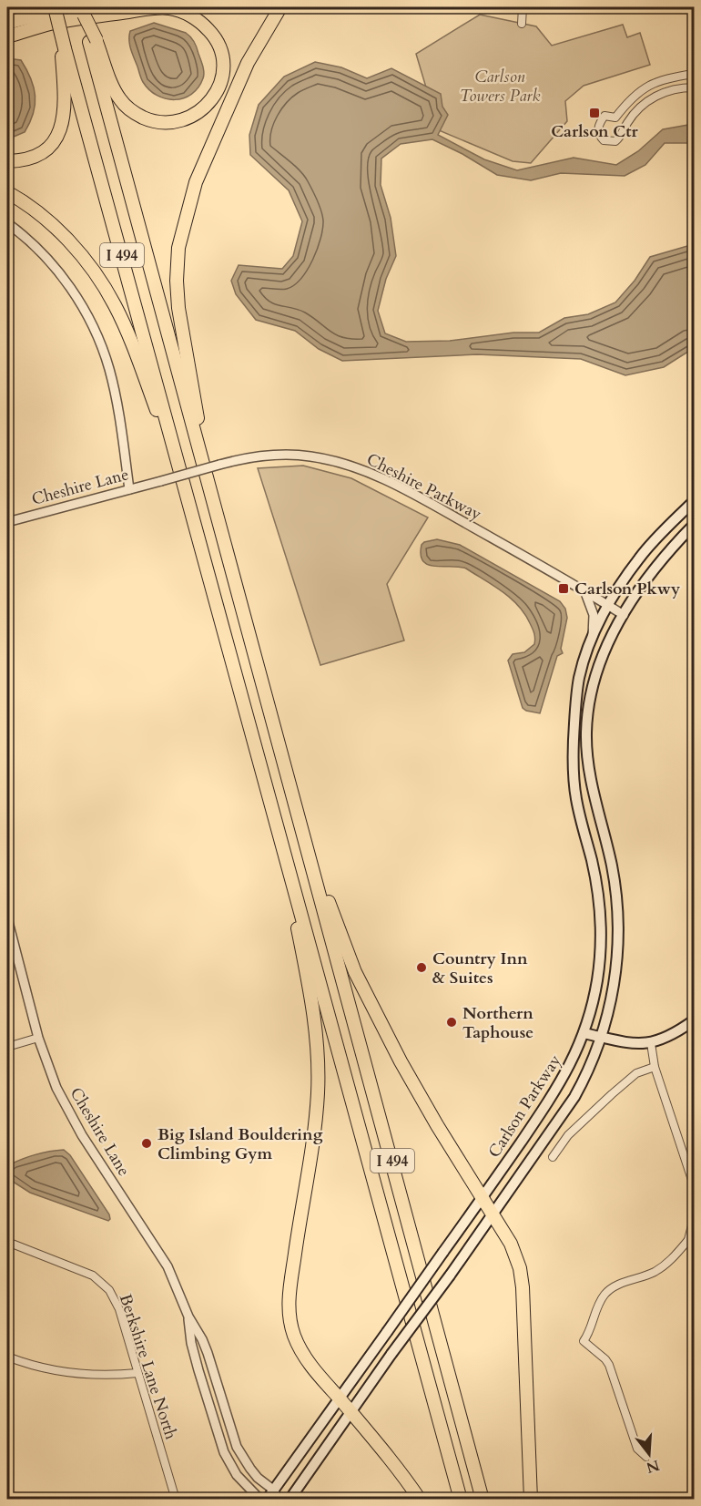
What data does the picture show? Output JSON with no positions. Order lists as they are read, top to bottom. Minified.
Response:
{"streets":{"highway":["I 494"],"main road":["Carlson Parkway"],"street":["Cheshire Lane","Cheshire Parkway","Berkshire Lane North"]},"crossings":[["Cheshire Lane","Cheshire Parkway"],["Cheshire Lane","Carlson Parkway"],["Cheshire Parkway","Carlson Parkway"]],"parks":["Carlson Towers Park"],"places":{"transit":["Carlson Ctr","Carlson Pkwy"],"other":["Country Inn & Suites","Northern Taphouse","Big Island Bouldering Climbing Gym"]},"north":"bottom"}
